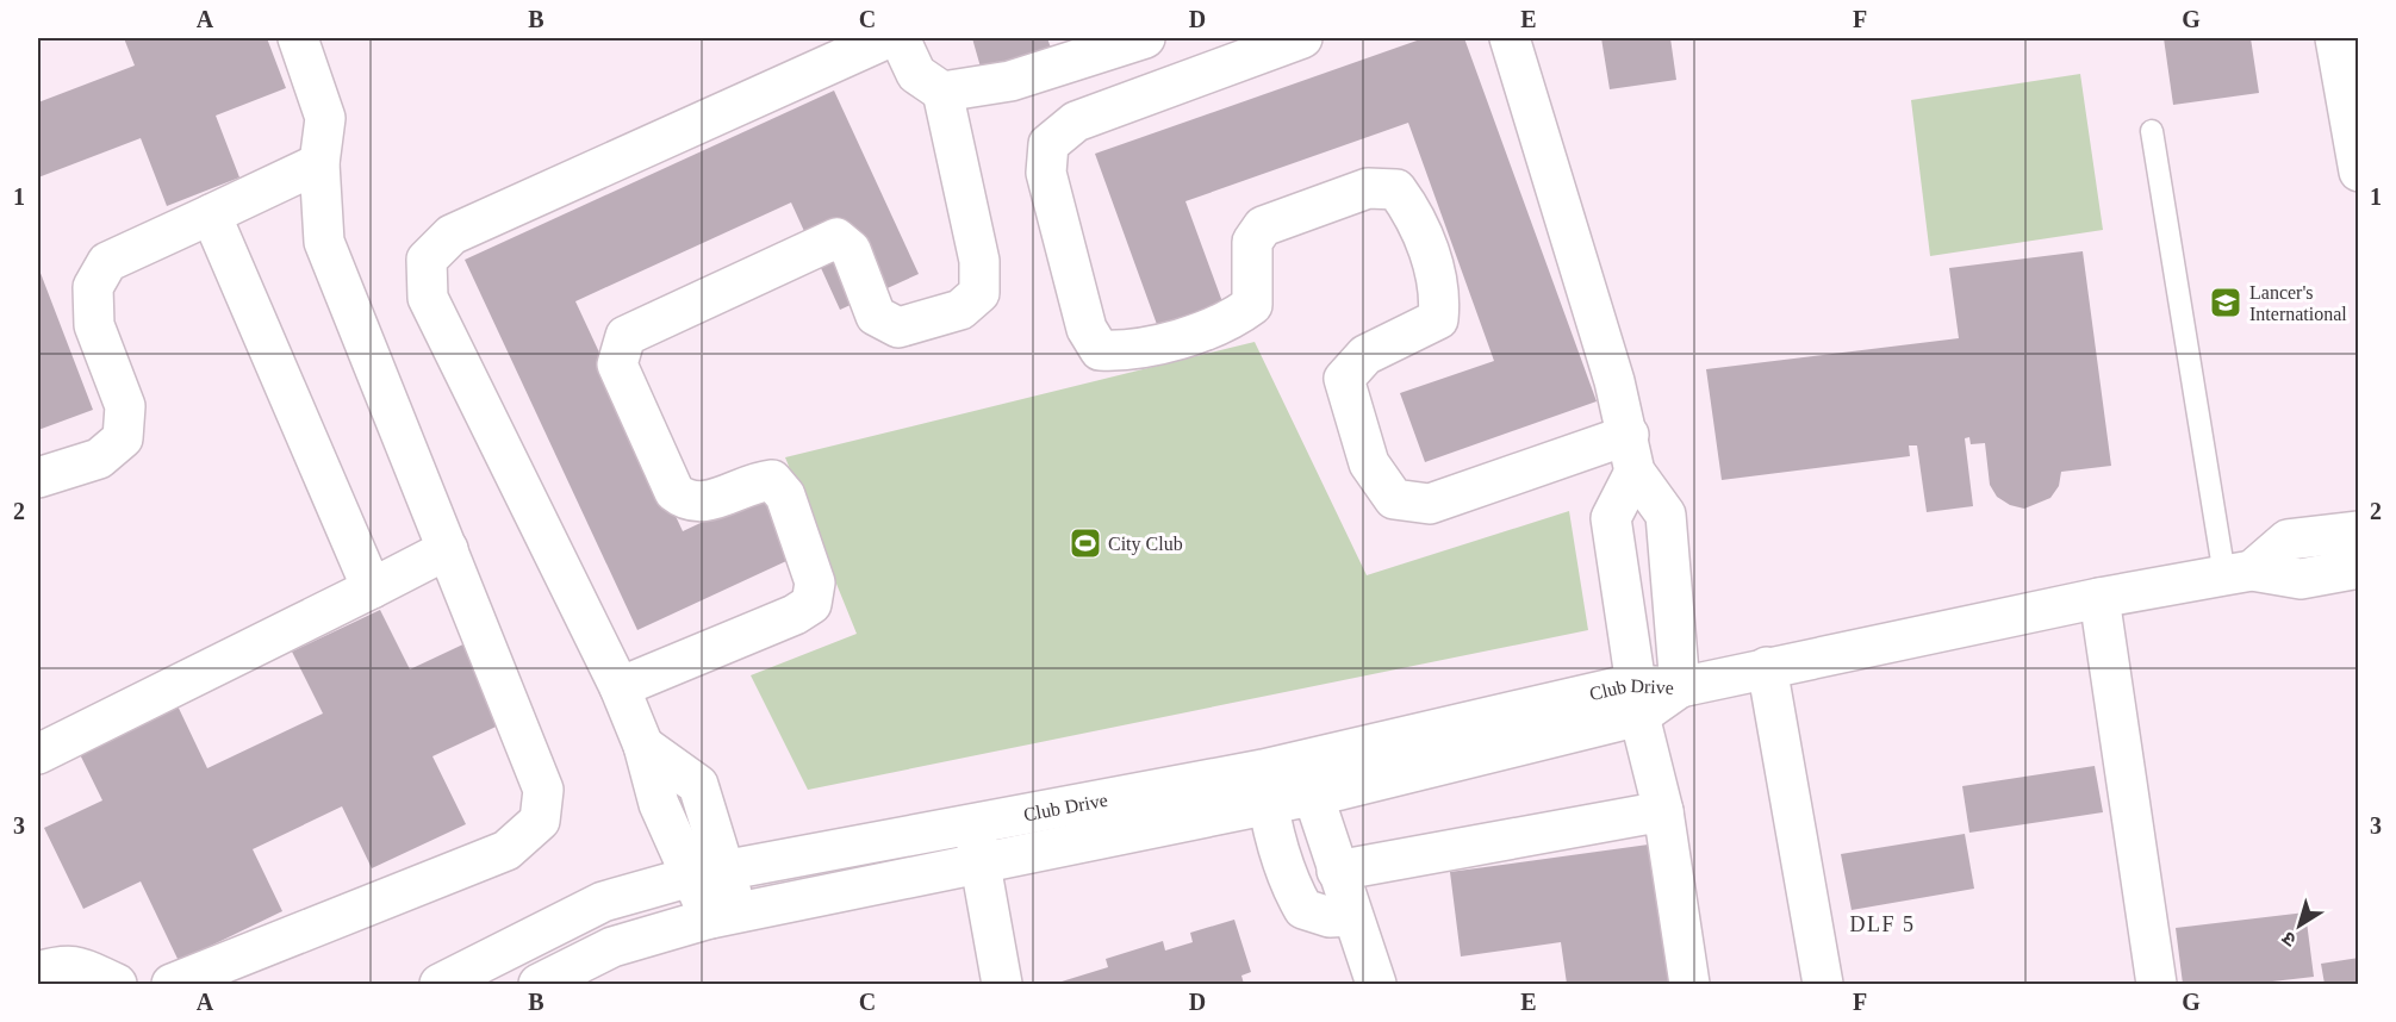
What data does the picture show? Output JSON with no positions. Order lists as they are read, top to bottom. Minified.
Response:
{"streets":{"street":["Club Drive"]},"districts":["DLF 5"],"places":{"school or university":["Lancer's International"],"sports":["City Club"]},"north":"bottom left","grid":{"columns":["A","B","C","D","E","F","G"],"rows":["1","2","3"]}}
